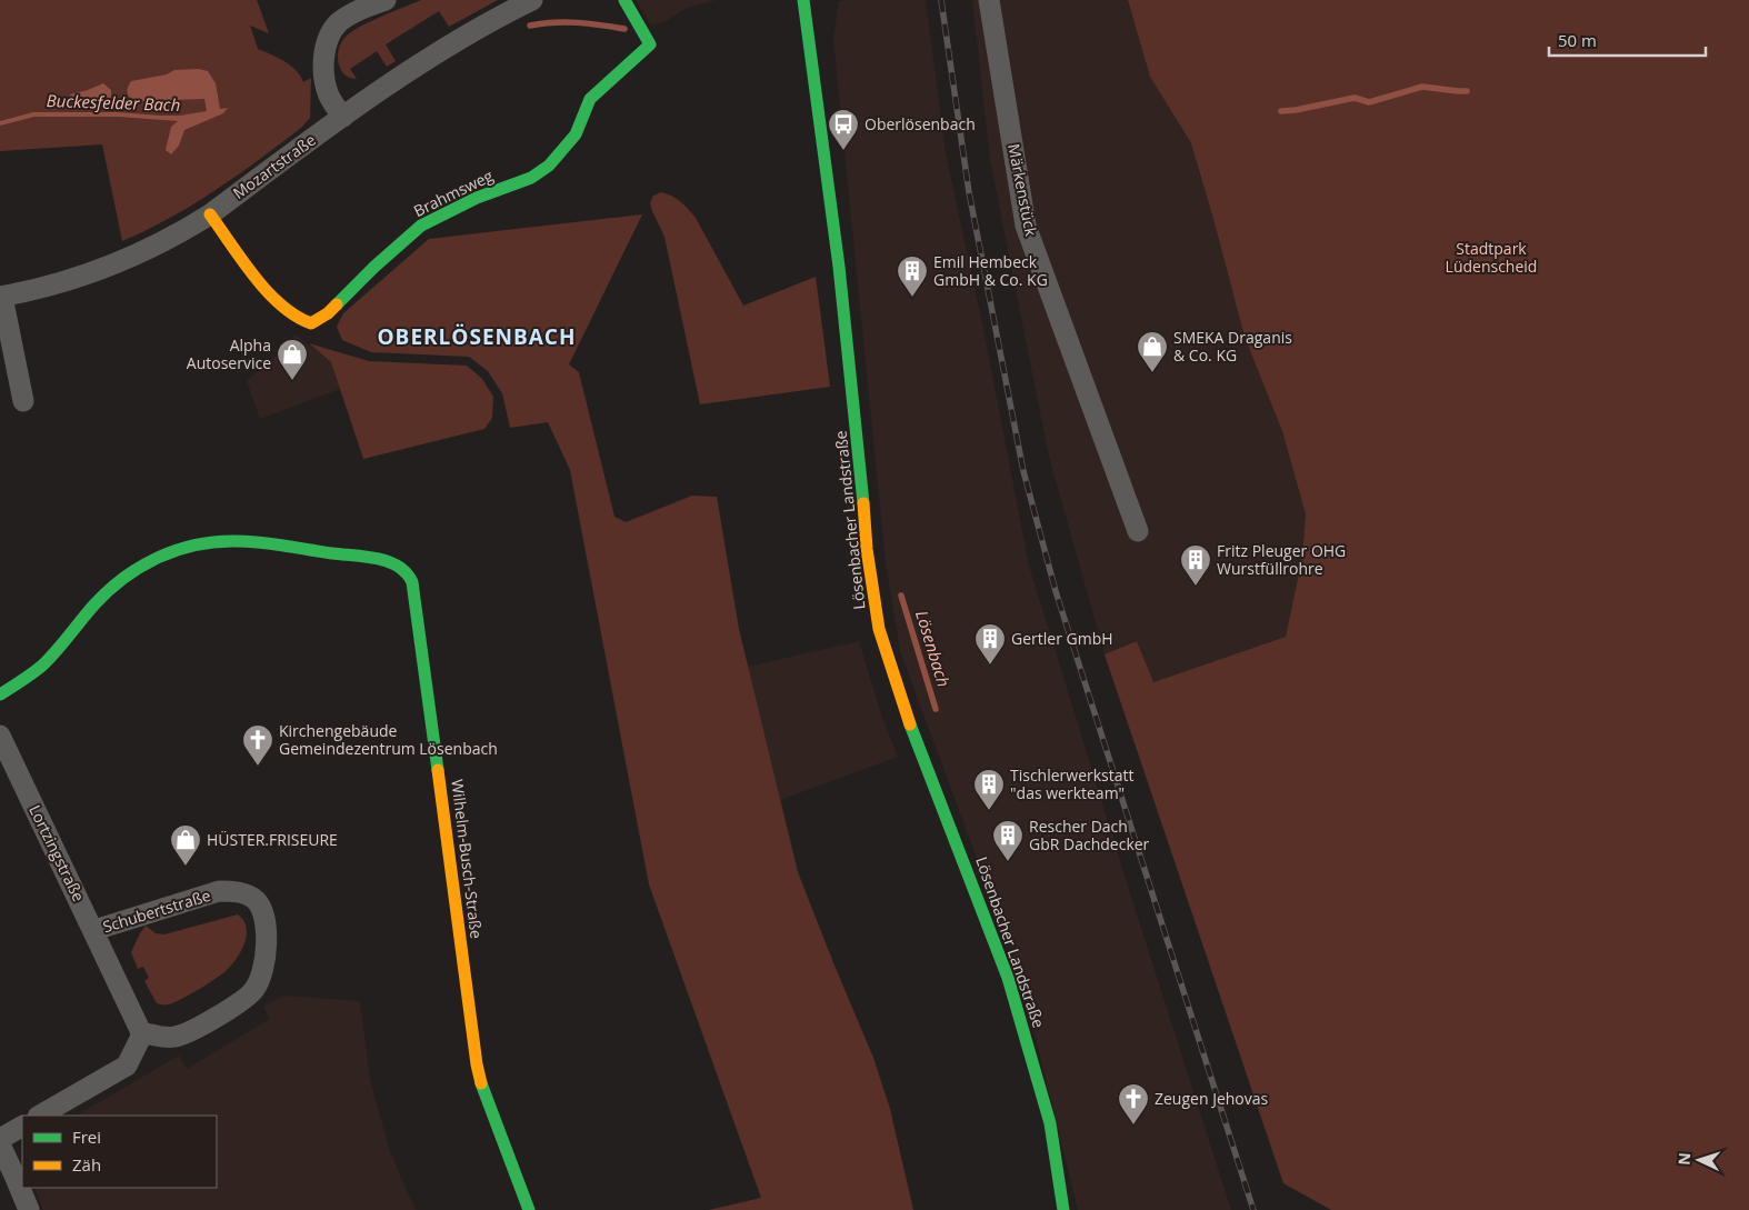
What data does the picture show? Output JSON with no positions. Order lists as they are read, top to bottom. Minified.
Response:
{"streets":{"street":["Mozartstraße","Märkenstück","Brahmsweg","Lösenbacher Landstraße","Lortzingstraße","Wilhelm-Busch-Straße","Schubertstraße"]},"crossings":[["Mozartstraße","Brahmsweg"],["Lortzingstraße","Schubertstraße"]],"districts":["OBERLÖSENBACH"],"water":["Buckesfelder Bach","Lösenbach"],"parks":["Stadtpark Lüdenscheid"],"places":{"bus stop":["Oberlösenbach"],"building":["Emil Hembeck GmbH & Co. KG","Fritz Pleuger OHG Wurstfüllrohre","Gertler GmbH","Tischlerwerkstatt \"das werkteam\"","Rescher Dach GbR Dachdecker"],"shop":["SMEKA Draganis & Co. KG","Alpha Autoservice","HÜSTER.FRISEURE"],"church":["Kirchengebäude Gemeindezentrum Lösenbach","Zeugen Jehovas"]},"legend":["Frei","Zäh"],"scale_bar":"50 m","north":"left"}
